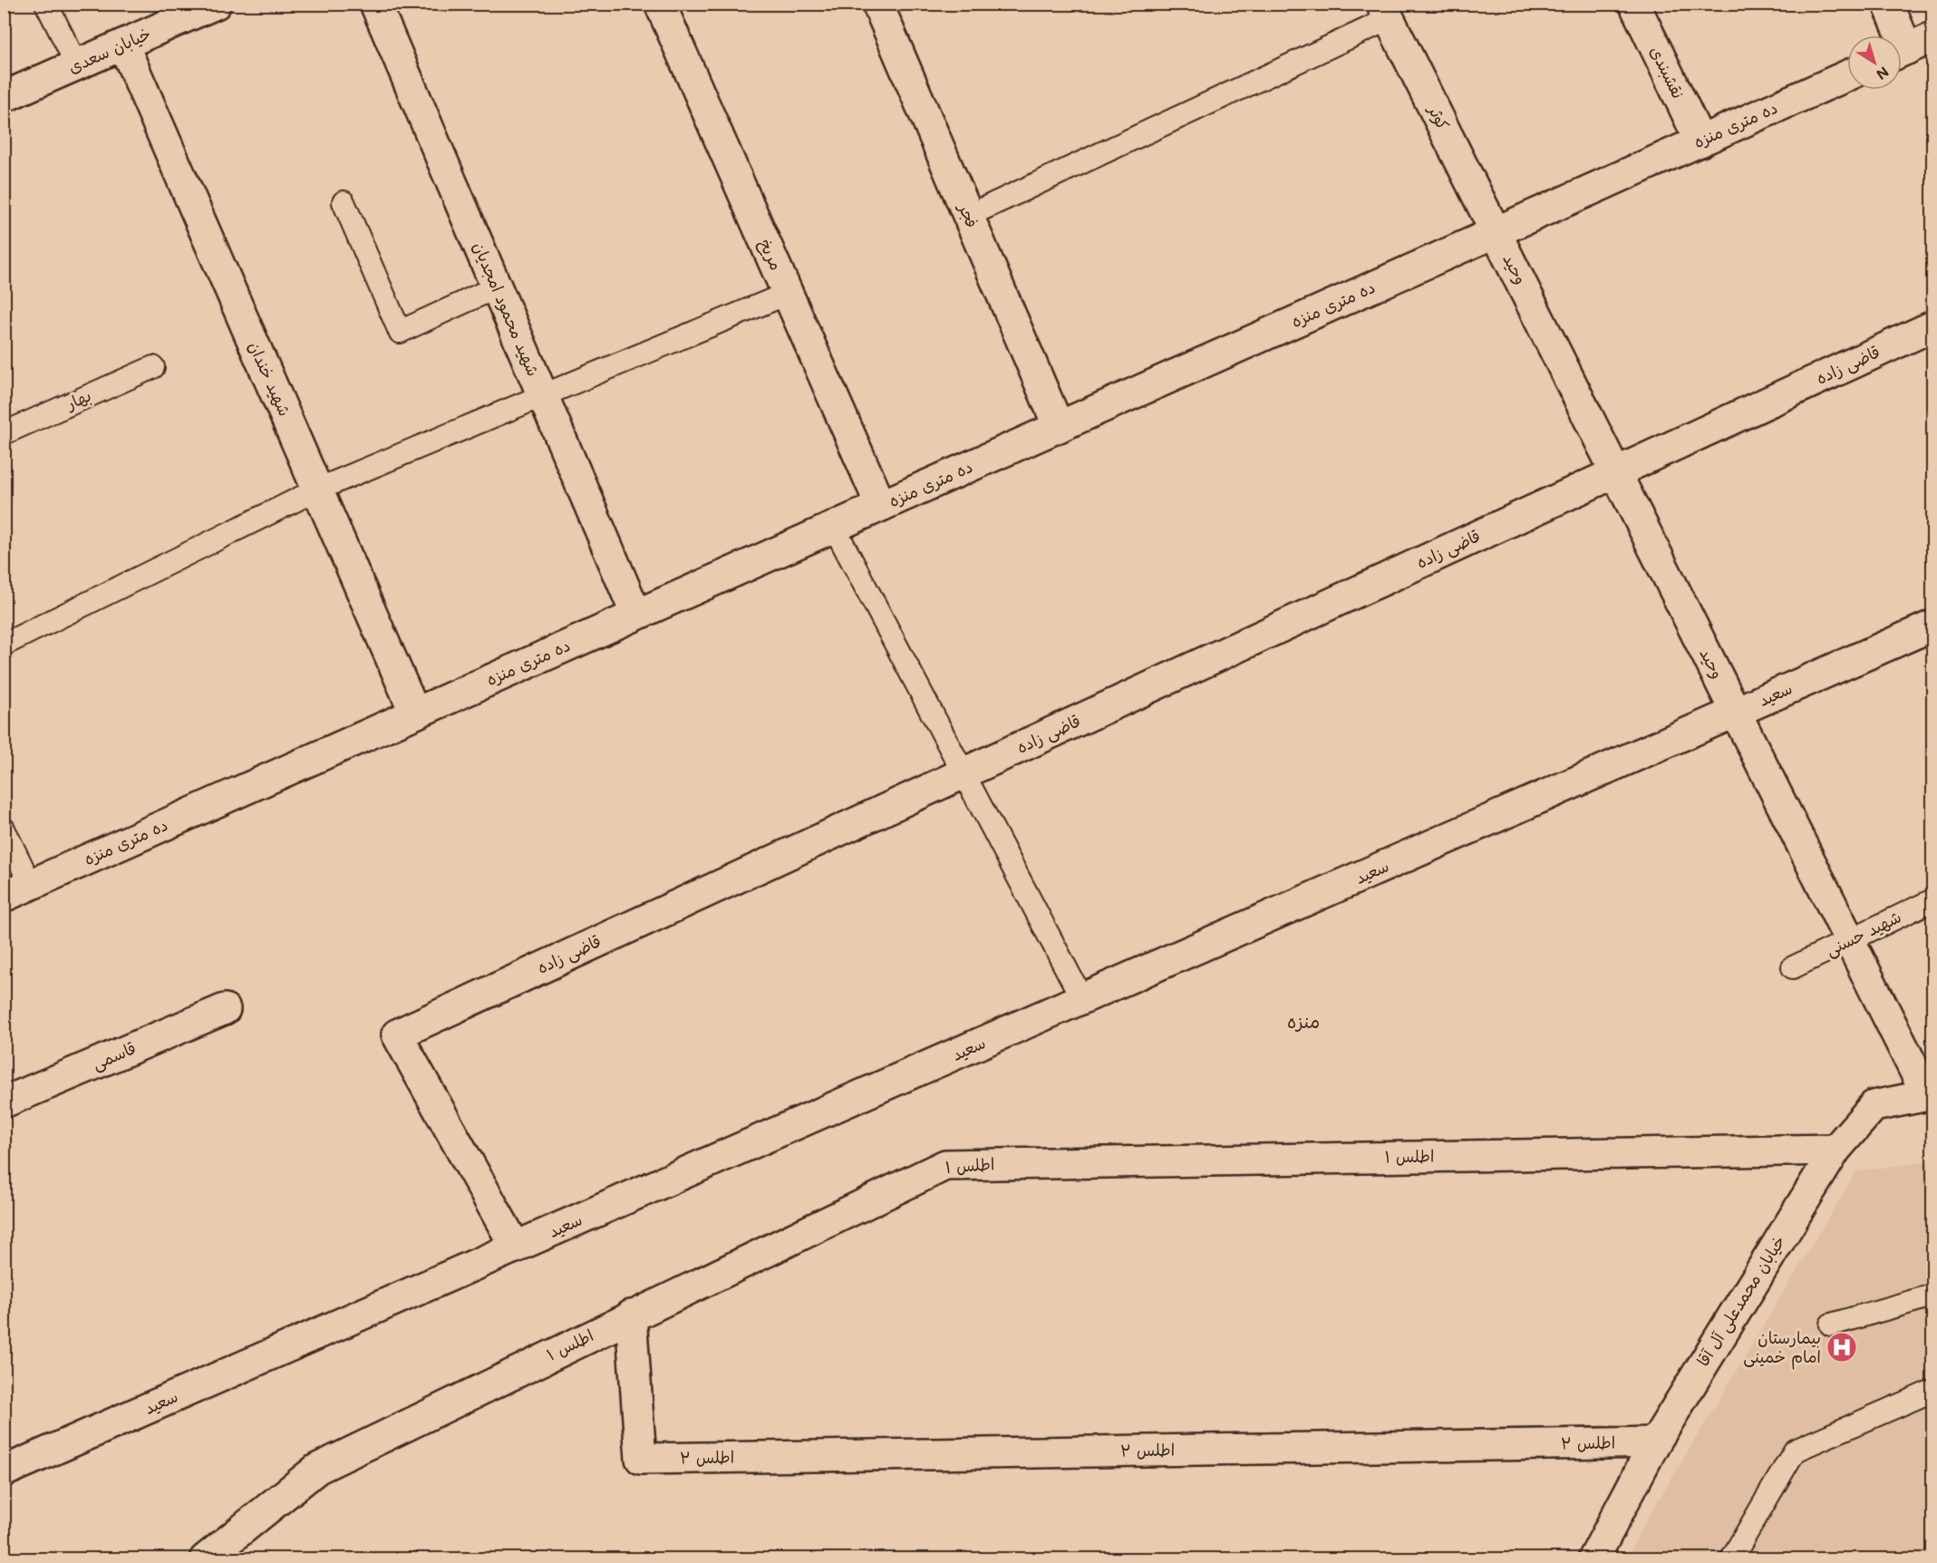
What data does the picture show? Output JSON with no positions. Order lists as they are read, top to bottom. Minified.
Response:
{"streets":{"street":["خیابان سعدی","نقشبندی","کوثر","ده متری منزه","فجر","مریخ","وحید","شهید محمود امجدیان","قاضی زاده","شهید خندان","سعید","قاسمی","اطلس ۱","خیابان محمدعلی آل آقا","اطلس ۲"],"lane":["بهار","شهید حسنی"]},"crossings":[["خیابان سعدی","شهید خندان"],["نقشبندی","ده متری منزه"],["کوثر","ده متری منزه"],["کوثر","وحید"],["ده متری منزه","فجر"],["ده متری منزه","مریخ"],["ده متری منزه","وحید"],["ده متری منزه","شهید محمود امجدیان"],["ده متری منزه","شهید خندان"],["وحید","قاضی زاده"],["وحید","سعید"],["وحید","شهید حسنی"],["وحید","خیابان محمدعلی آل آقا"],["قاضی زاده","سعید"],["اطلس ۱","خیابان محمدعلی آل آقا"],["اطلس ۱","اطلس ۲"],["خیابان محمدعلی آل آقا","اطلس ۲"]],"districts":["منزه"],"places":{"hospital":["بیمارستان امام خمینی"]},"north":"bottom right"}
